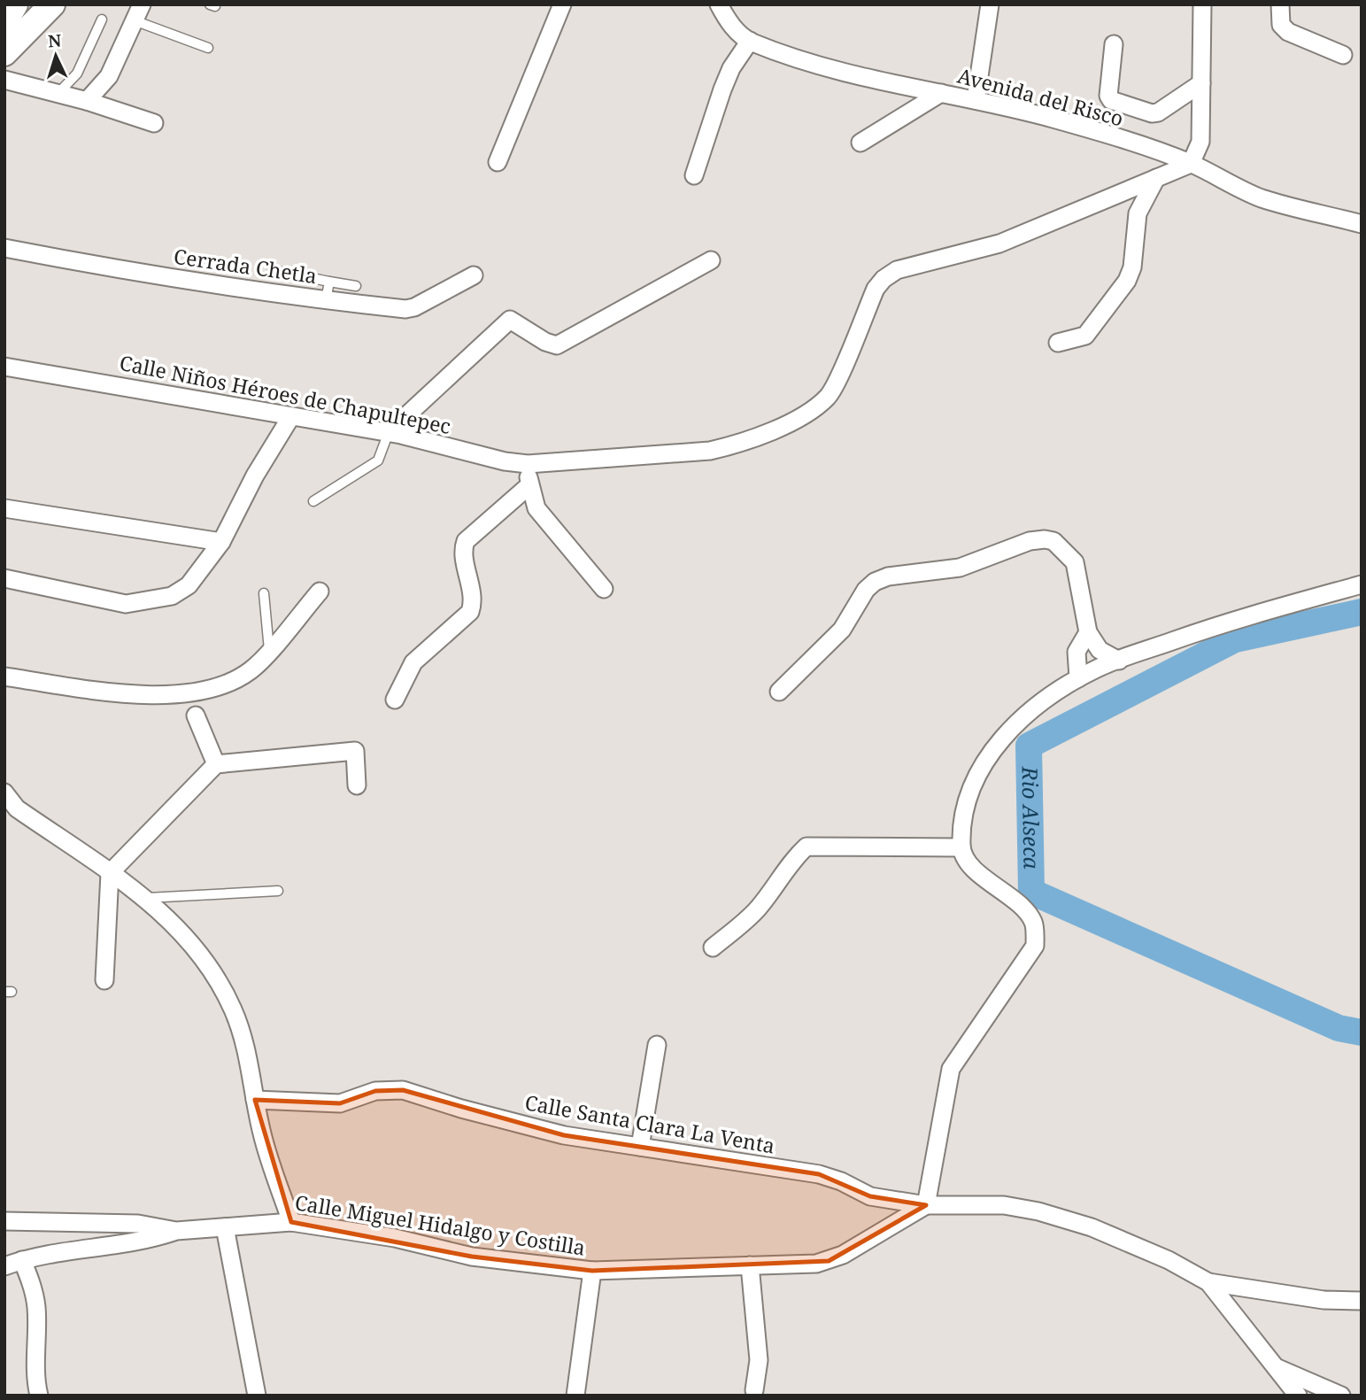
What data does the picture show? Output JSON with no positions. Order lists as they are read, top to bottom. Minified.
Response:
{"streets":{"street":["Avenida del Risco","Cerrada Chetla","Calle Niños Héroes de Chapultepec","Calle Santa Clara La Venta","Calle Miguel Hidalgo y Costilla"]},"crossings":[["Avenida del Risco","Calle Niños Héroes de Chapultepec"],["Calle Santa Clara La Venta","Calle Miguel Hidalgo y Costilla"]],"water":["Rio Alseca"],"north":"top"}
